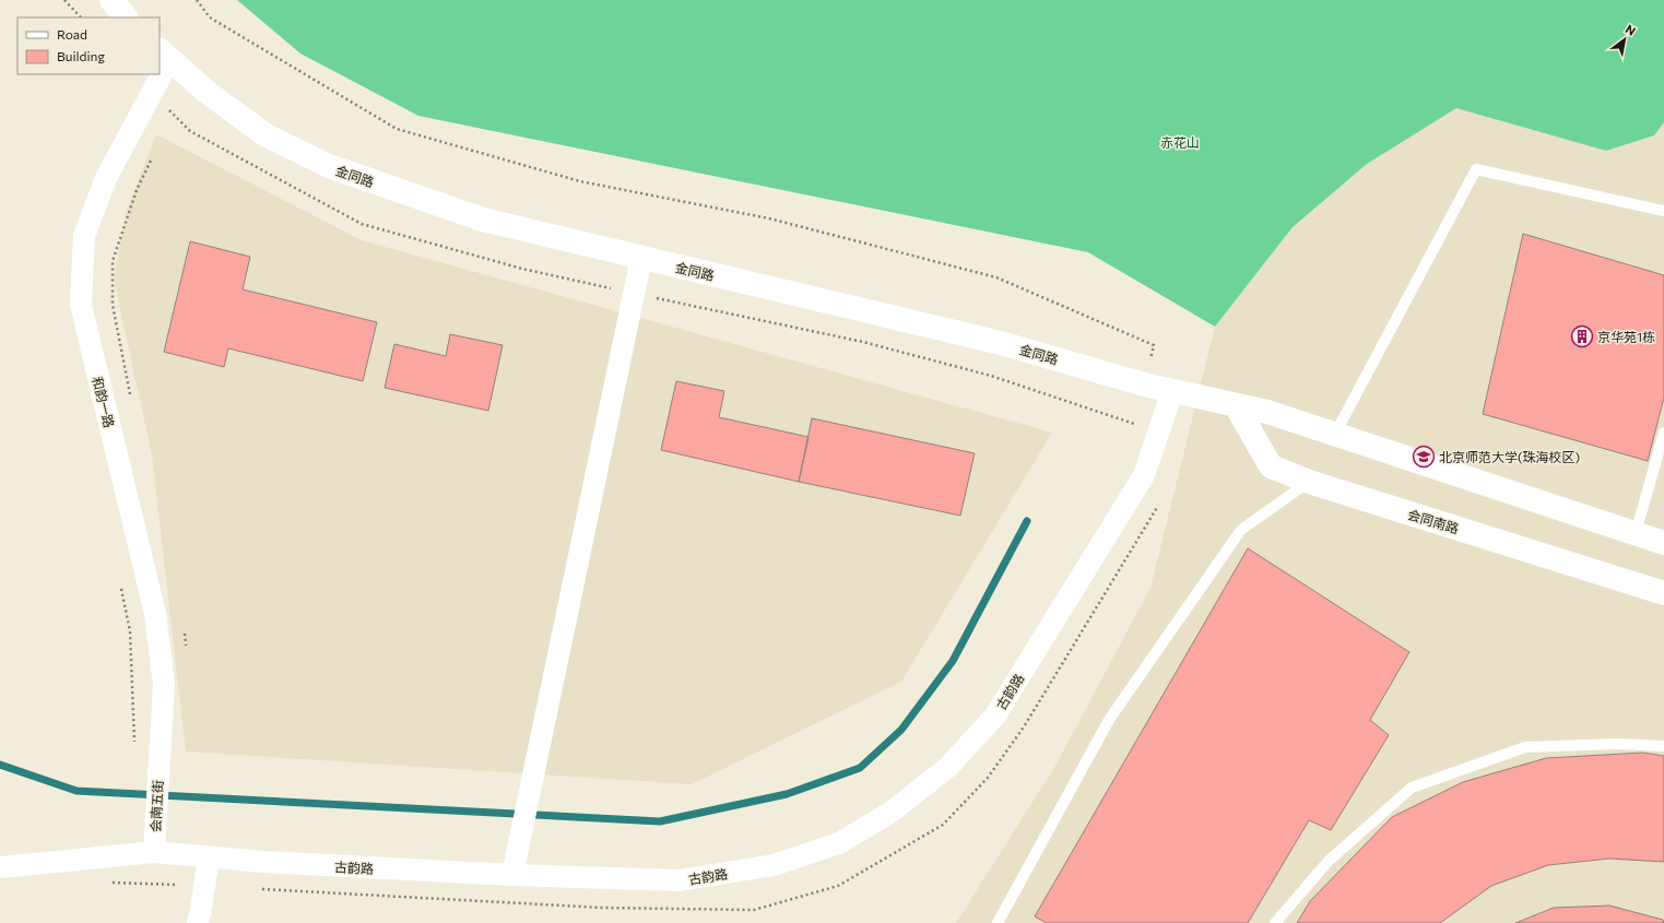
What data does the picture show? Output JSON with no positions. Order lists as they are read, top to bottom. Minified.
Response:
{"streets":{"street":["金同路","和韵一路","会同南路","古韵路","会南五街"]},"crossings":[["金同路","会同南路"],["金同路","古韵路"],["和韵一路","会南五街"],["古韵路","会南五街"]],"parks":["赤花山"],"places":{"building":["京华苑1栋"],"school or university":["北京师范大学(珠海校区)"]},"legend":["Road","Building"],"north":"top right"}
